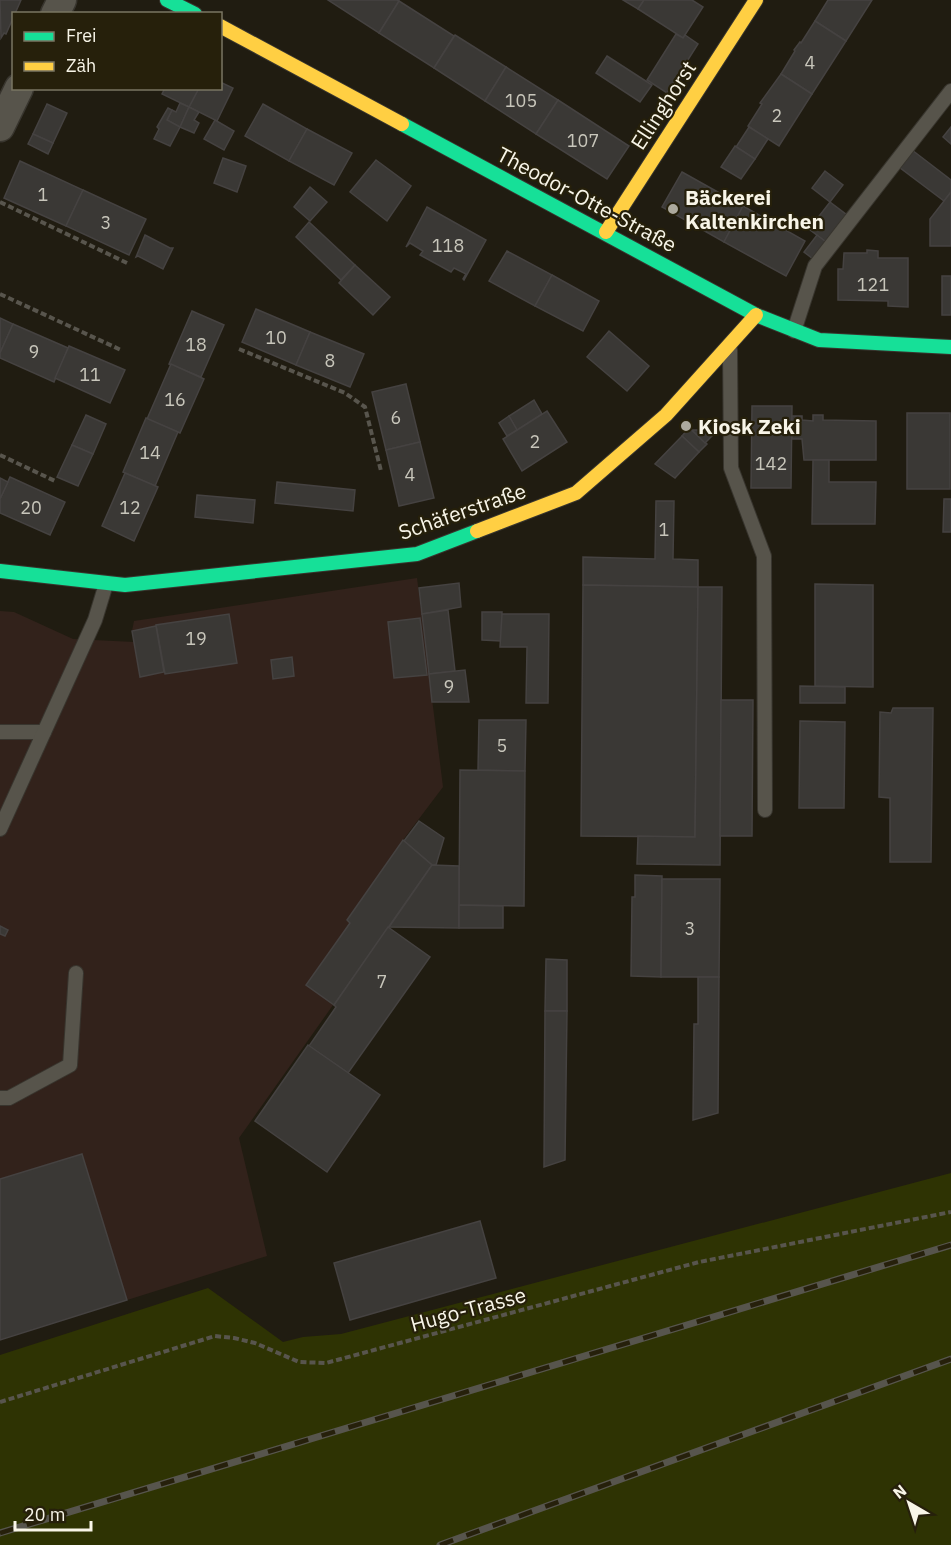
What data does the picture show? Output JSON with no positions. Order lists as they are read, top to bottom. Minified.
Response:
{"streets":{"street":["Ellinghorst","Theodor-Otte-Straße","Schäferstraße"],"path":["Hugo-Trasse"]},"crossings":[["Ellinghorst","Theodor-Otte-Straße"],["Theodor-Otte-Straße","Schäferstraße"]],"places":["Bäckerei Kaltenkirchen","Kiosk Zeki"],"house_numbers":["4","105","2","107","1","3","118","121","10","18","9","8","11","16","6","2","14","142","4","20","12","1","19","9","5","3","7"],"legend":["Frei","Zäh"],"scale_bar":"20 m","north":"top left"}
